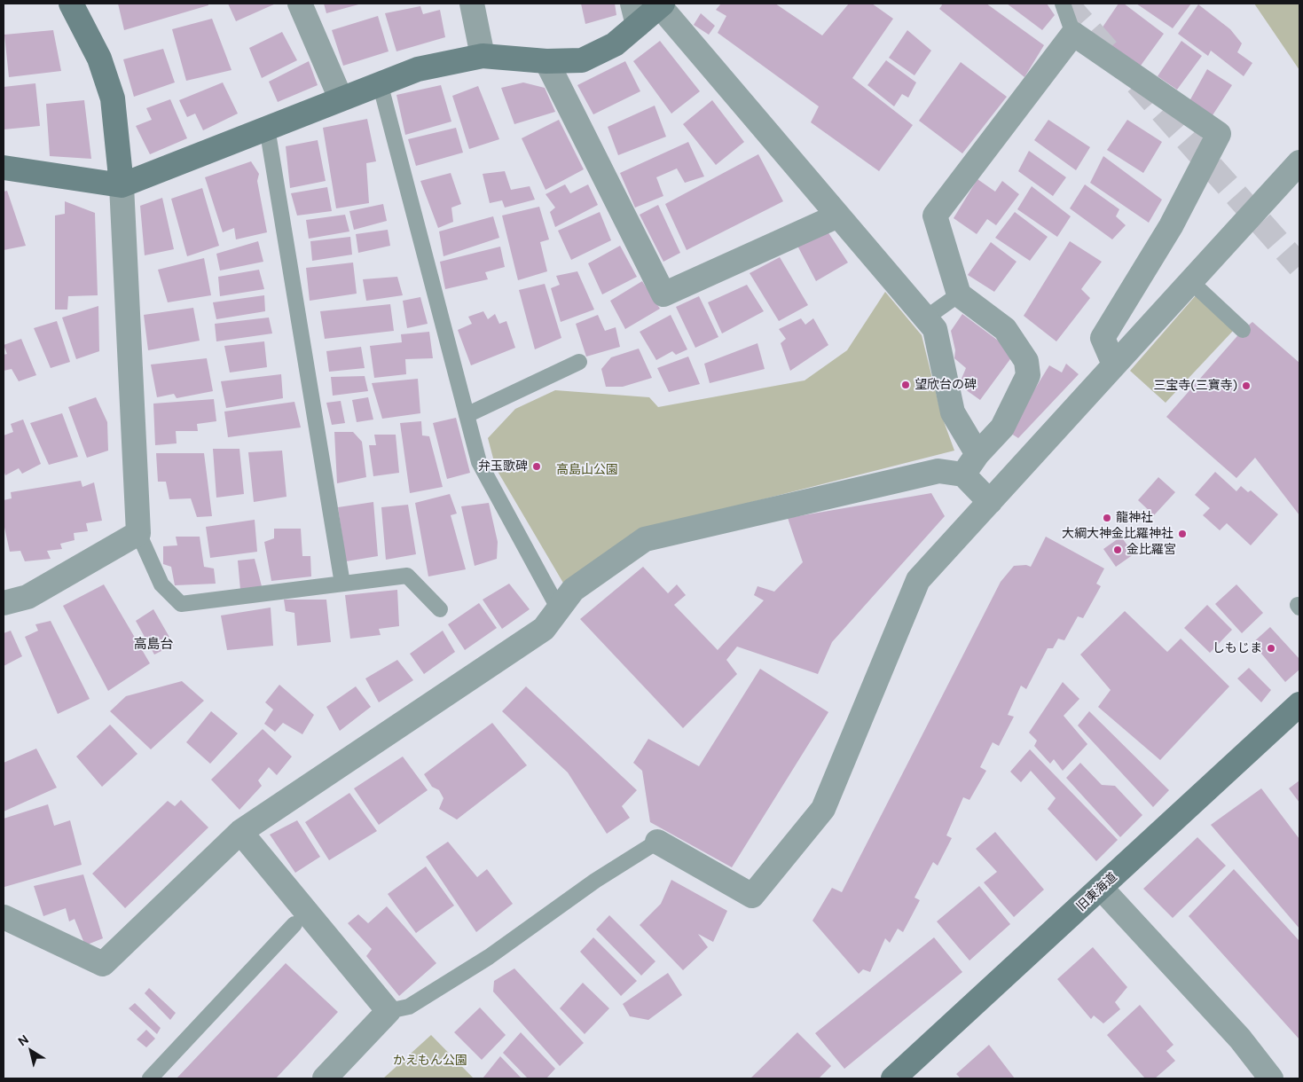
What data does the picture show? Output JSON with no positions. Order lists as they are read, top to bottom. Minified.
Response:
{"streets":{"street":["旧東海道"]},"districts":["高島台"],"parks":["高島山公園","かえもん公園"],"places":["望欣台の碑","三宝寺(三寶寺)","弁玉歌碑","龍神社","大綱大神金比羅神社","金比羅宮","しもじま"],"north":"top left"}
